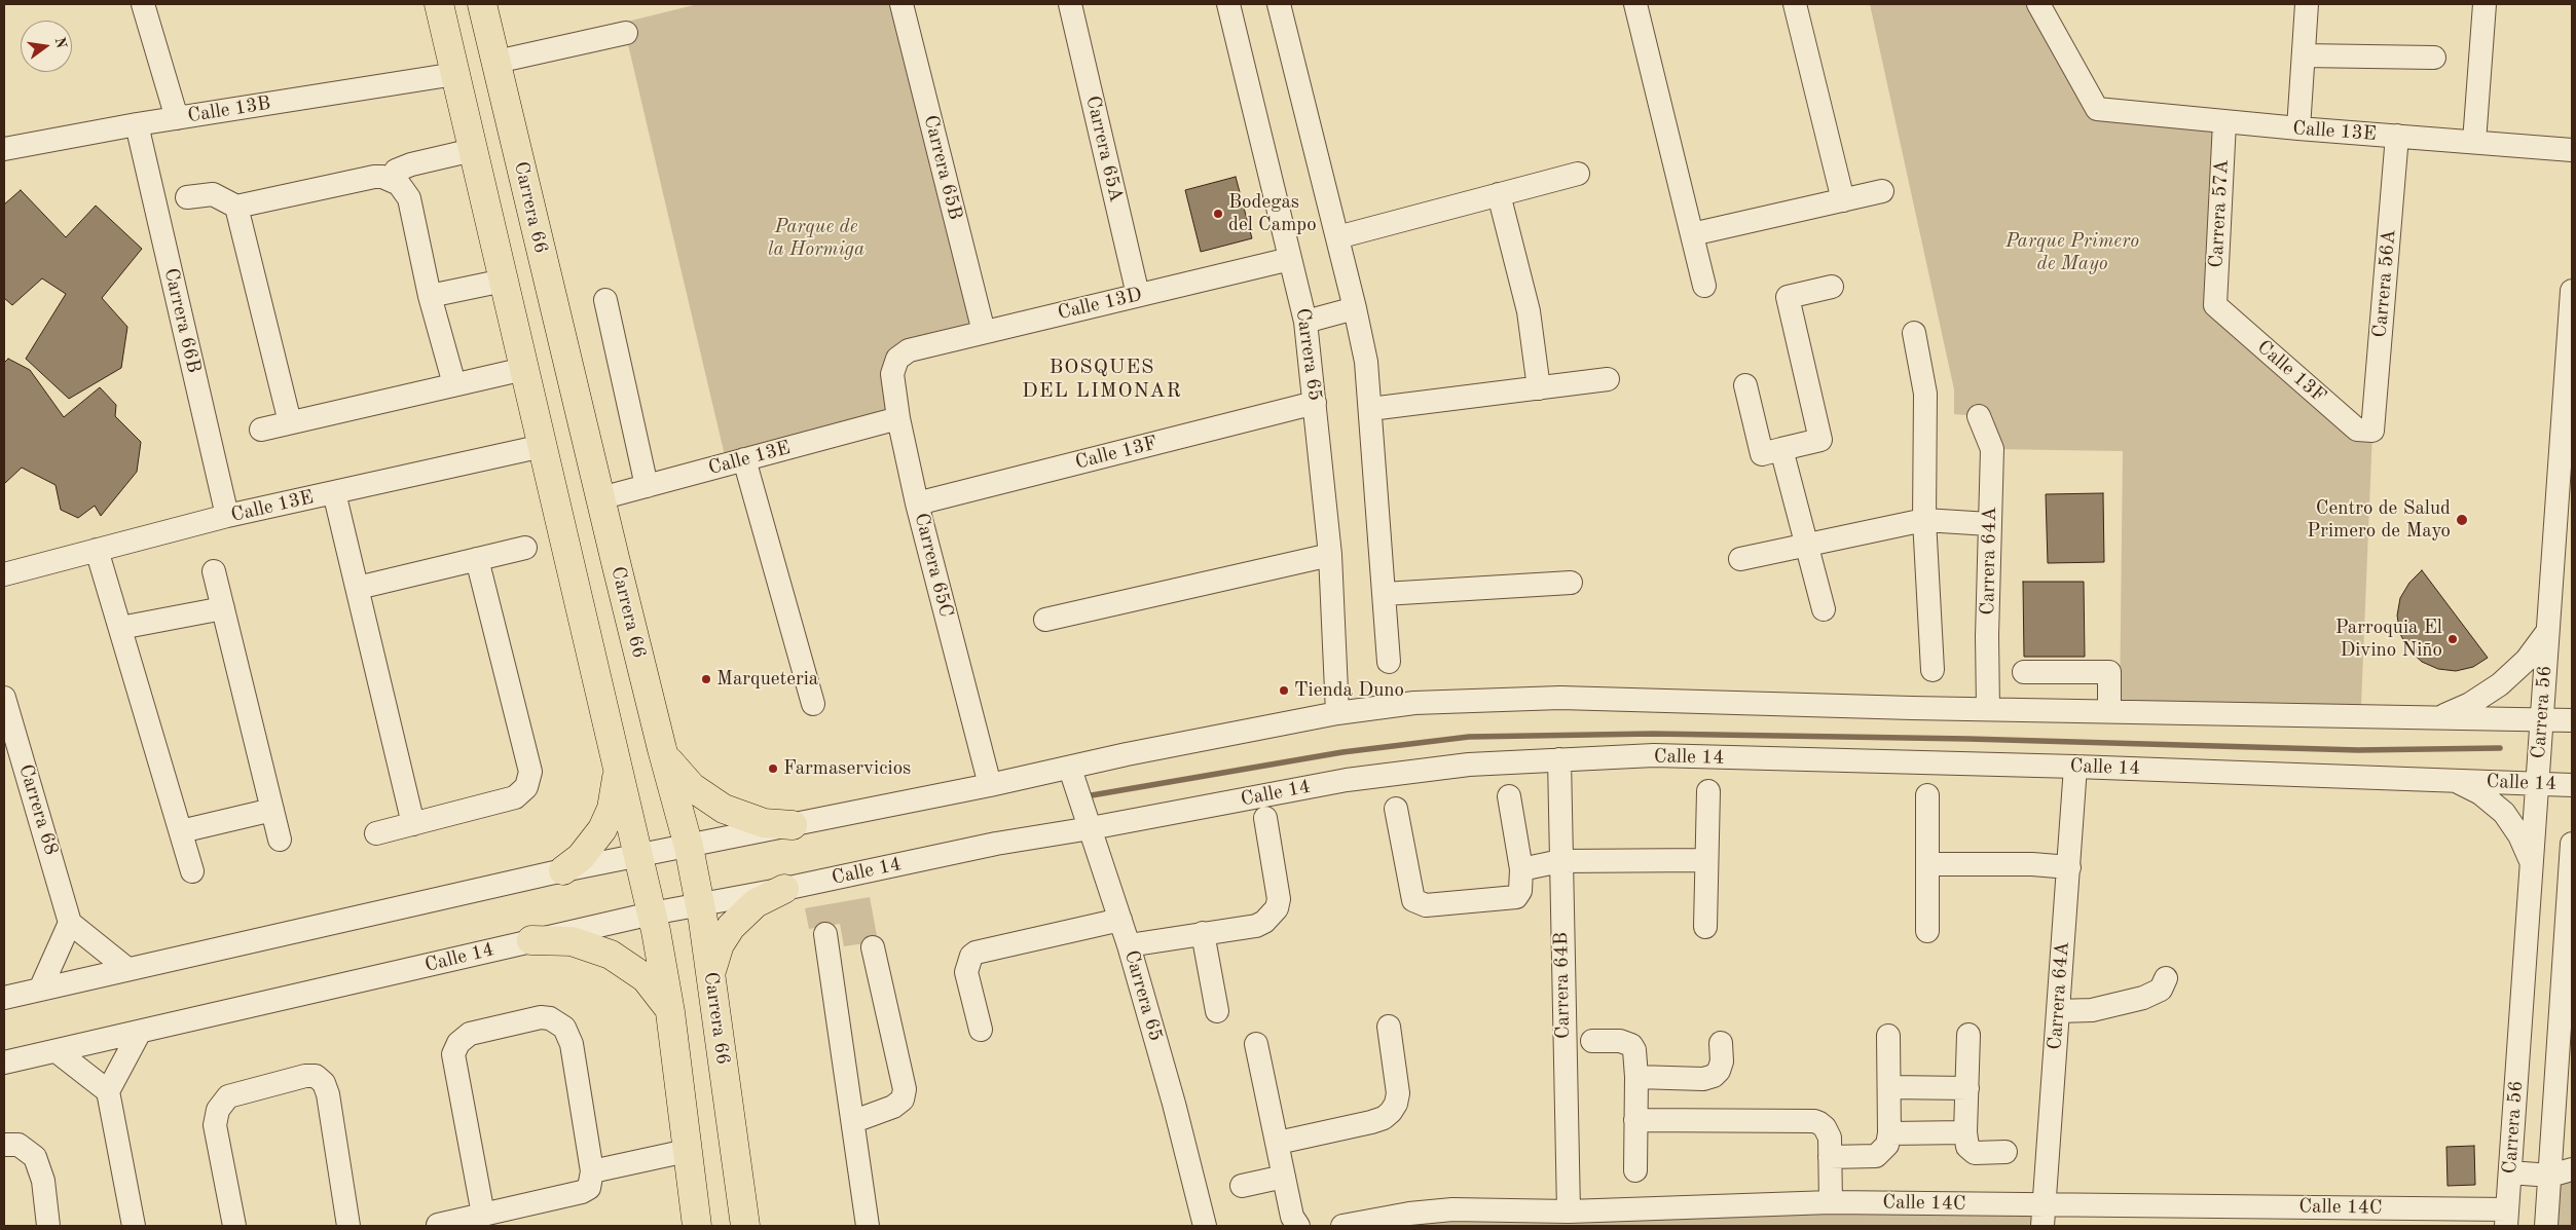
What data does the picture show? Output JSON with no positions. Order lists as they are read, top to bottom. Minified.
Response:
{"streets":{"main road":["Carrera 66"],"street":["Calle 13B","Calle 13E","Carrera 65A","Carrera 65B","Carrera 57A","Carrera 56A","Calle 13D","Carrera 66B","Carrera 65","Calle 13F","Carrera 64A","Carrera 65C","Carrera 56","Calle 14","Carrera 68","Carrera 64B","Calle 14C"]},"crossings":[["Calle 13B","Carrera 66B"],["Calle 13E","Carrera 66"],["Calle 13E","Carrera 57A"],["Calle 13E","Carrera 56A"],["Calle 13E","Carrera 66B"],["Calle 13E","Carrera 65C"],["Carrera 65A","Calle 13D"],["Carrera 65B","Calle 13D"],["Carrera 66","Calle 14"],["Carrera 57A","Calle 13F"],["Carrera 56A","Calle 13F"],["Calle 13D","Carrera 65"],["Calle 13D","Carrera 65C"],["Carrera 65","Calle 13F"],["Carrera 65","Calle 14"],["Calle 13F","Carrera 65C"],["Carrera 64A","Calle 14"],["Carrera 64A","Calle 14C"],["Carrera 56","Calle 14"],["Carrera 56","Calle 14C"],["Calle 14","Carrera 64B"],["Carrera 64B","Calle 14C"]],"districts":["BOSQUES DEL LIMONAR"],"parks":["Parque de la Hormiga","Parque Primero de Mayo"],"places":["Bodegas del Campo","Centro de Salud Primero de Mayo","Parroquia El Divino Niño","Marqueteria","Tienda Duno","Farmaservicios"],"north":"right"}
